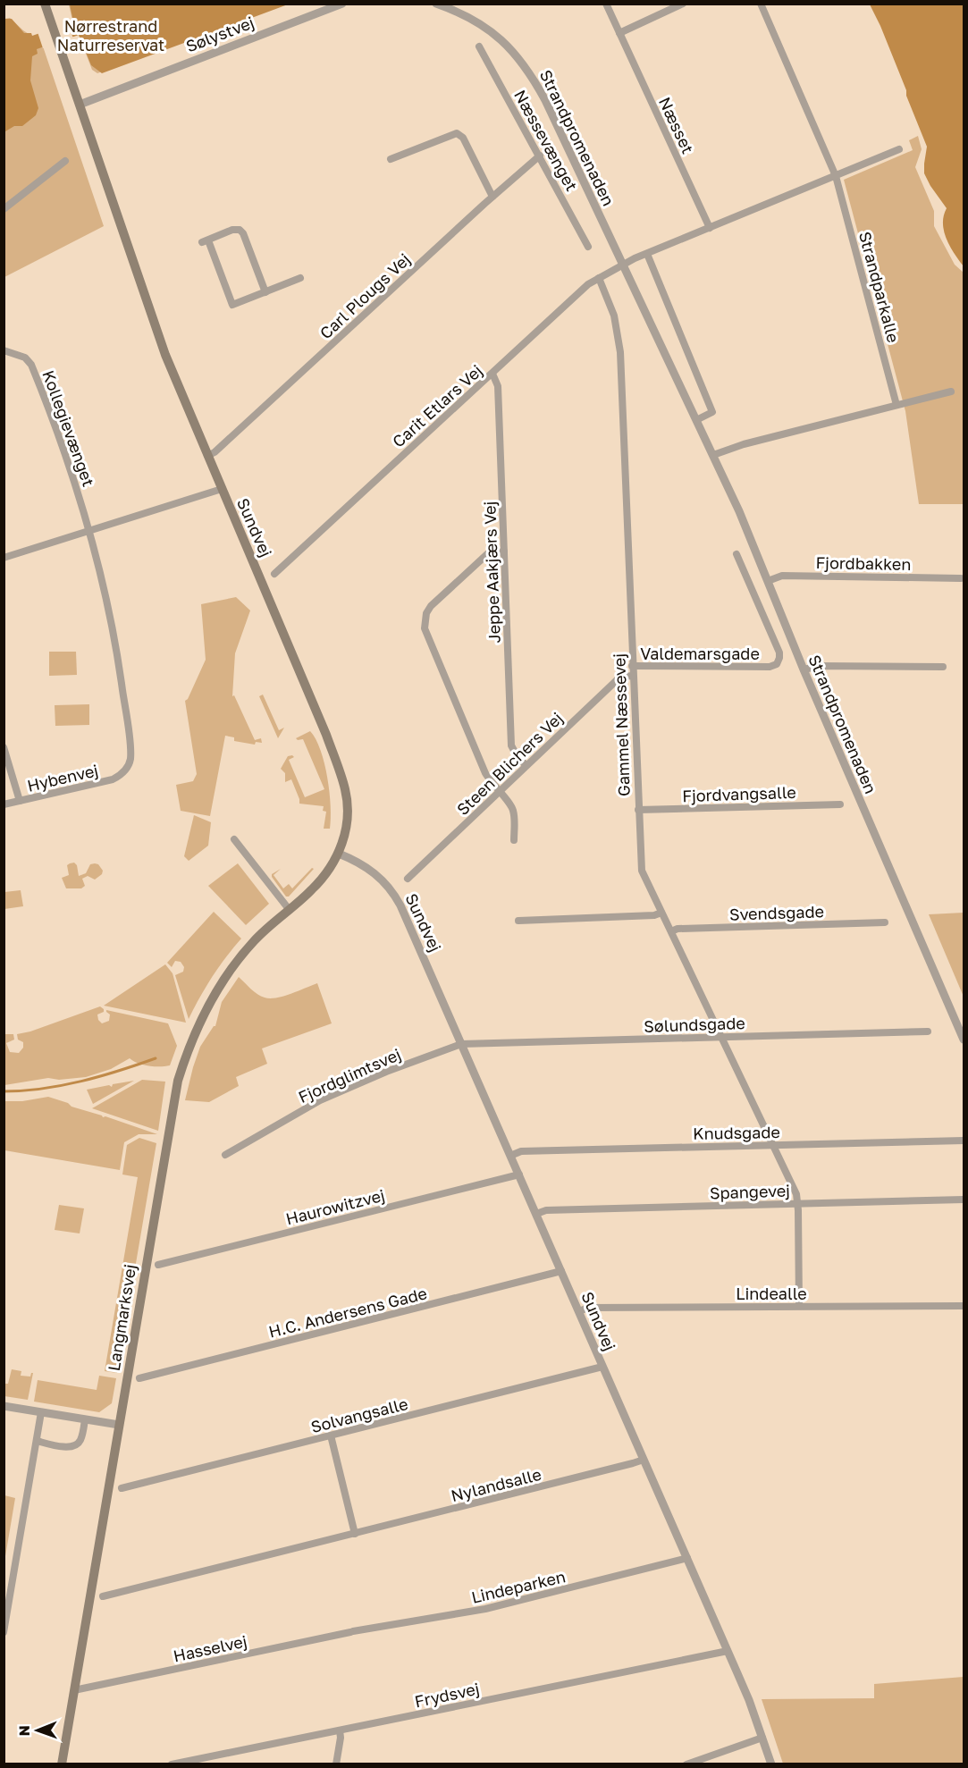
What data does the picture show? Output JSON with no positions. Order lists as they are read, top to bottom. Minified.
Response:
{"streets":{"main road":["Sundvej","Langmarksvej"],"street":["Sølystvej","Næsset","Strandpromenaden","Næssevænget","Strandparkalle","Carl Plougs Vej","Carit Etlars Vej","Kollegievænget","Fjordbakken","Jeppe Aakjærs Vej","Valdemarsgade","Gammel Næssevej","Steen Blichers Vej","Hybenvej","Fjordvangsalle","Svendsgade","Sølundsgade","Fjordglimtsvej","Knudsgade","Spangevej","Haurowitzvej","Lindealle","H.C. Andersens Gade","Solvangsalle","Nylandsalle","Lindeparken","Hasselvej","Frydsvej"]},"crossings":[["Sølystvej","Sundvej"],["Strandpromenaden","Carit Etlars Vej"],["Strandpromenaden","Fjordbakken"],["Næssevænget","Carl Plougs Vej"],["Carl Plougs Vej","Sundvej"],["Carit Etlars Vej","Jeppe Aakjærs Vej"],["Carit Etlars Vej","Gammel Næssevej"],["Kollegievænget","Hybenvej"],["Sundvej","Sølundsgade"],["Sundvej","Fjordglimtsvej"],["Sundvej","Knudsgade"],["Sundvej","Spangevej"],["Sundvej","Haurowitzvej"],["Sundvej","Lindealle"],["Sundvej","H.C. Andersens Gade"],["Sundvej","Langmarksvej"],["Sundvej","Solvangsalle"],["Sundvej","Nylandsalle"],["Sundvej","Lindeparken"],["Sundvej","Frydsvej"],["Jeppe Aakjærs Vej","Steen Blichers Vej"],["Valdemarsgade","Gammel Næssevej"],["Gammel Næssevej","Steen Blichers Vej"],["Gammel Næssevej","Fjordvangsalle"],["Gammel Næssevej","Svendsgade"],["Gammel Næssevej","Sølundsgade"],["Gammel Næssevej","Knudsgade"],["Gammel Næssevej","Spangevej"],["Sølundsgade","Fjordglimtsvej"],["Langmarksvej","Hasselvej"],["Lindeparken","Hasselvej"]],"parks":["Nørrestrand Naturreservat"],"north":"left"}
